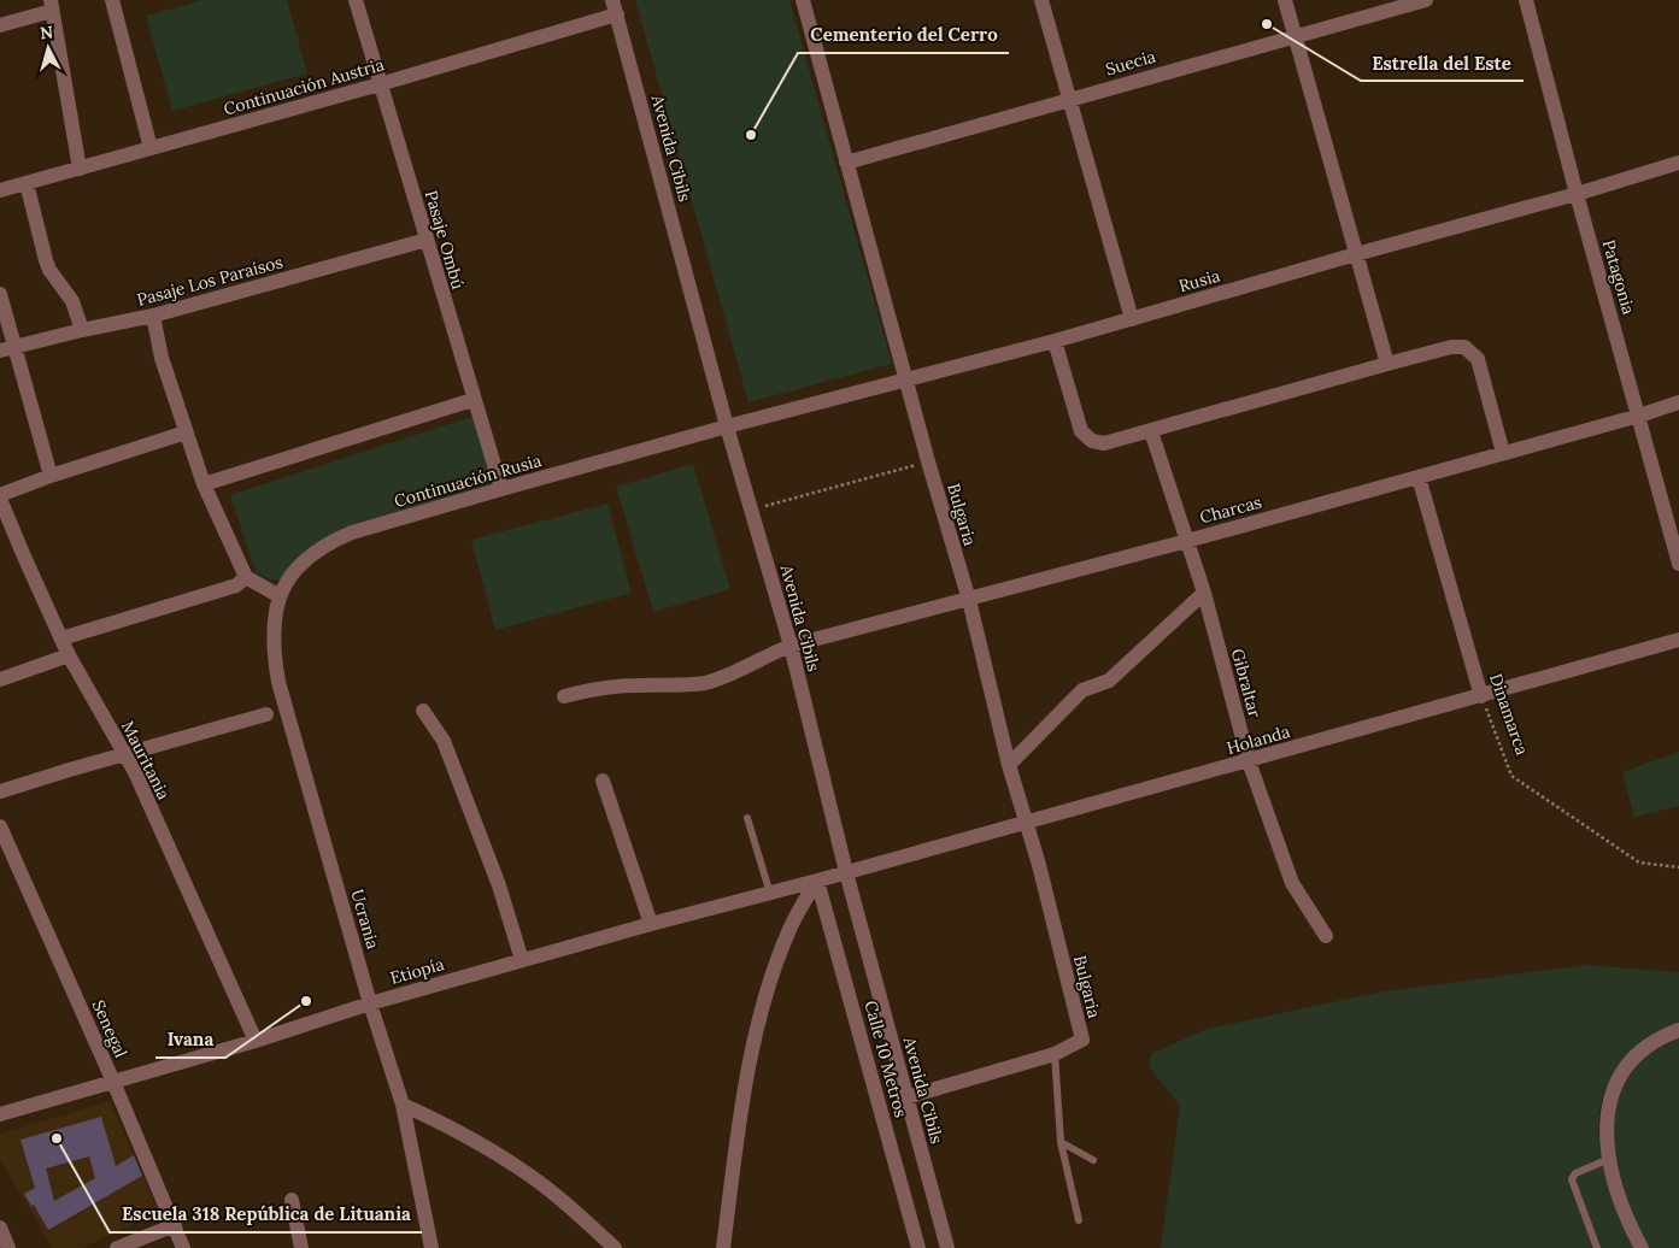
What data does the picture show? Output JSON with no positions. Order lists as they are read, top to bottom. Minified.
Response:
{"streets":{"street":["Suecia","Continuación Austria","Avenida Cibils","Pasaje Ombú","Patagonia","Pasaje Los Paraísos","Rusia","Continuación Rusia","Charcas","Bulgaria","Gibraltar","Dinamarca","Holanda","Mauritania","Ucrania","Etiopía","Senegal","Calle 10 Metros"]},"crossings":[["Suecia","Bulgaria"],["Continuación Austria","Avenida Cibils"],["Continuación Austria","Pasaje Ombú"],["Avenida Cibils","Rusia"],["Avenida Cibils","Continuación Rusia"],["Avenida Cibils","Charcas"],["Avenida Cibils","Holanda"],["Avenida Cibils","Etiopía"],["Pasaje Ombú","Pasaje Los Paraísos"],["Pasaje Ombú","Continuación Rusia"],["Patagonia","Rusia"],["Patagonia","Charcas"],["Rusia","Continuación Rusia"],["Rusia","Bulgaria"],["Continuación Rusia","Ucrania"],["Charcas","Bulgaria"],["Charcas","Gibraltar"],["Charcas","Dinamarca"],["Bulgaria","Holanda"],["Gibraltar","Holanda"],["Dinamarca","Holanda"],["Holanda","Etiopía"],["Mauritania","Etiopía"],["Ucrania","Etiopía"],["Etiopía","Senegal"],["Etiopía","Calle 10 Metros"]],"places":["Estrella del Este","Cementerio del Cerro","Ivana","Escuela 318 República de Lituania"],"north":"top"}
